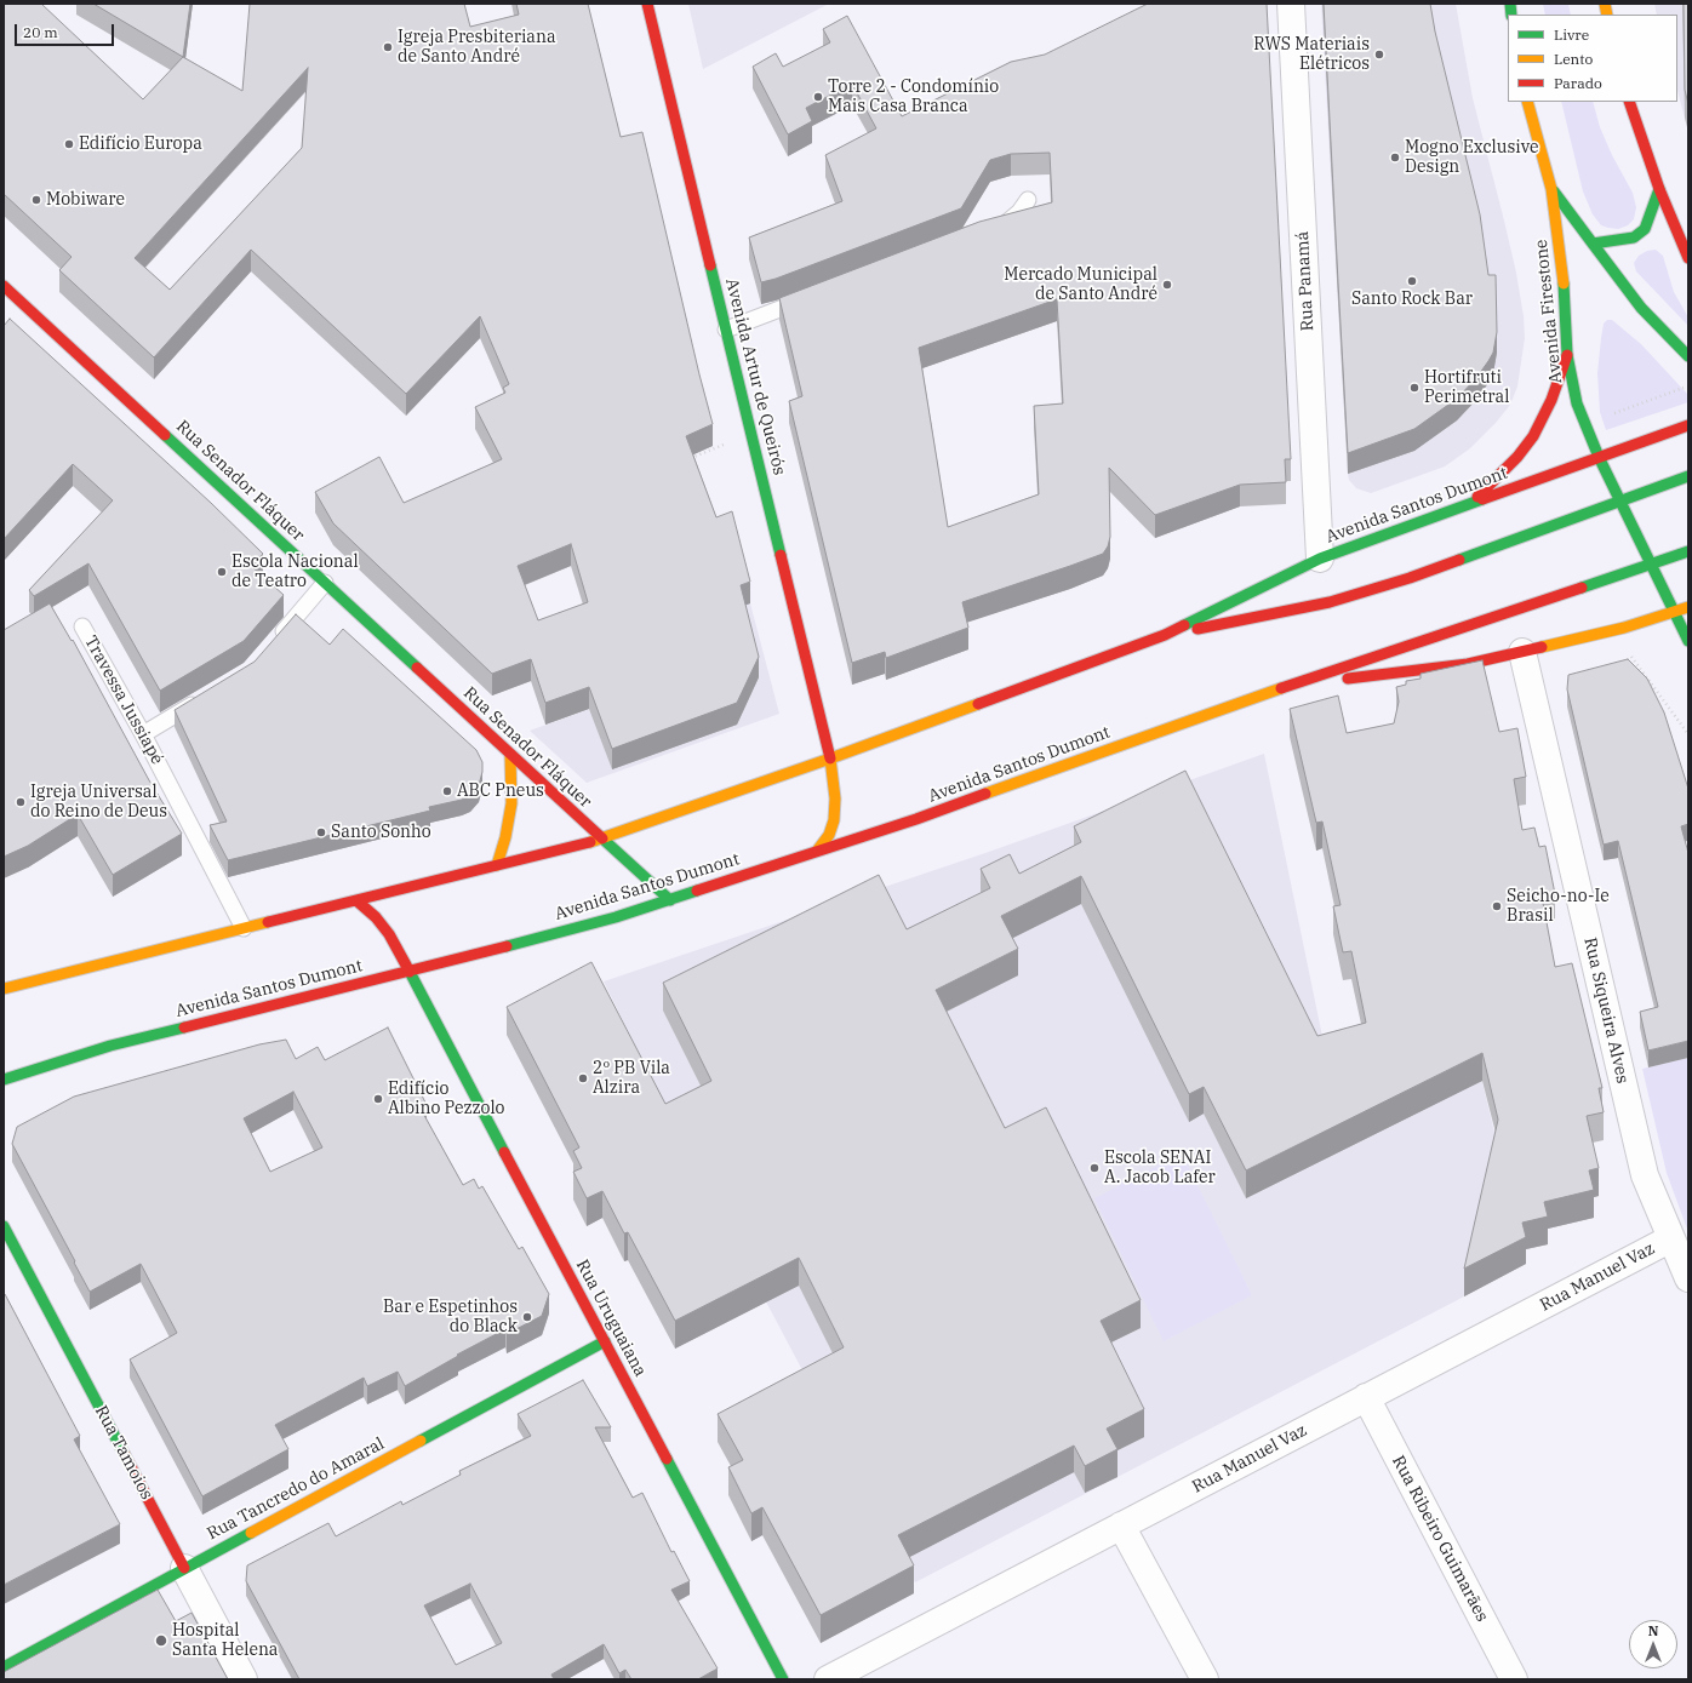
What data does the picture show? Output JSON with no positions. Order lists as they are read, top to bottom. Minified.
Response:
{"streets":{"main road":["Avenida Firestone","Avenida Artur de Queirós","Rua Senador Fláquer","Avenida Santos Dumont","Rua Uruguaiana","Rua Tamoios","Rua Tancredo do Amaral"],"street":["Rua Panamá","Rua Siqueira Alves","Rua Manuel Vaz","Rua Ribeiro Guimarães"],"lane":["Travessa Jussiapé"]},"crossings":[["Rua Panamá","Avenida Santos Dumont"],["Avenida Firestone","Avenida Santos Dumont"],["Avenida Artur de Queirós","Avenida Santos Dumont"],["Rua Senador Fláquer","Avenida Santos Dumont"],["Avenida Santos Dumont","Travessa Jussiapé"],["Avenida Santos Dumont","Rua Siqueira Alves"],["Avenida Santos Dumont","Rua Uruguaiana"],["Rua Siqueira Alves","Rua Manuel Vaz"],["Rua Manuel Vaz","Rua Ribeiro Guimarães"],["Rua Uruguaiana","Rua Tancredo do Amaral"],["Rua Tamoios","Rua Tancredo do Amaral"]],"places":["Igreja Presbiteriana de Santo André","RWS Materiais Elétricos","Torre 2 - Condomínio Mais Casa Branca","Edifício Europa","Mogno Exclusive Design","Mobiware","Santo Rock Bar","Mercado Municipal de Santo André","Hortifruti Perimetral","Escola Nacional de Teatro","ABC Pneus","Igreja Universal do Reino de Deus","Santo Sonho","Seicho-no-Ie Brasil","2º PB Vila Alzira","Edifício Albino Pezzolo","Escola SENAI A. Jacob Lafer","Bar e Espetinhos do Black","Hospital Santa Helena"],"legend":["Livre","Lento","Parado"],"scale_bar":"20 m","north":"top"}
